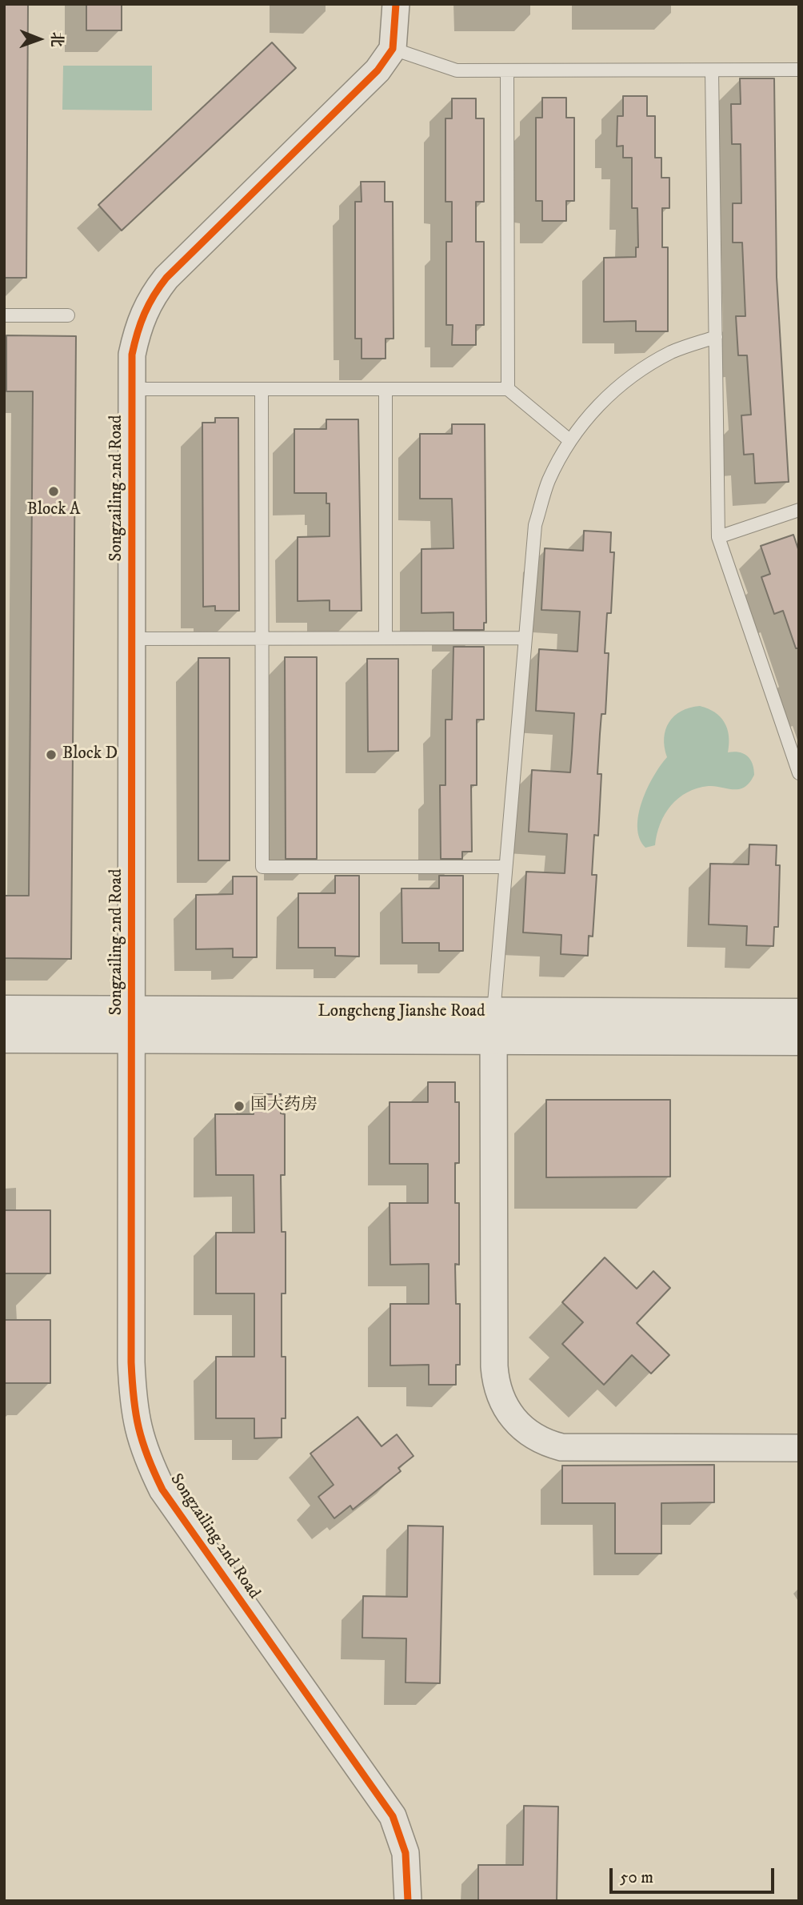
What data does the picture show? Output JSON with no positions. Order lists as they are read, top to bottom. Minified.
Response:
{"streets":{"street":["Songzailing 2nd Road","Longcheng Jianshe Road"]},"crossings":[["Songzailing 2nd Road","Longcheng Jianshe Road"]],"places":["Block A","Block D","国大药房"],"scale_bar":"50 m","north":"right"}
